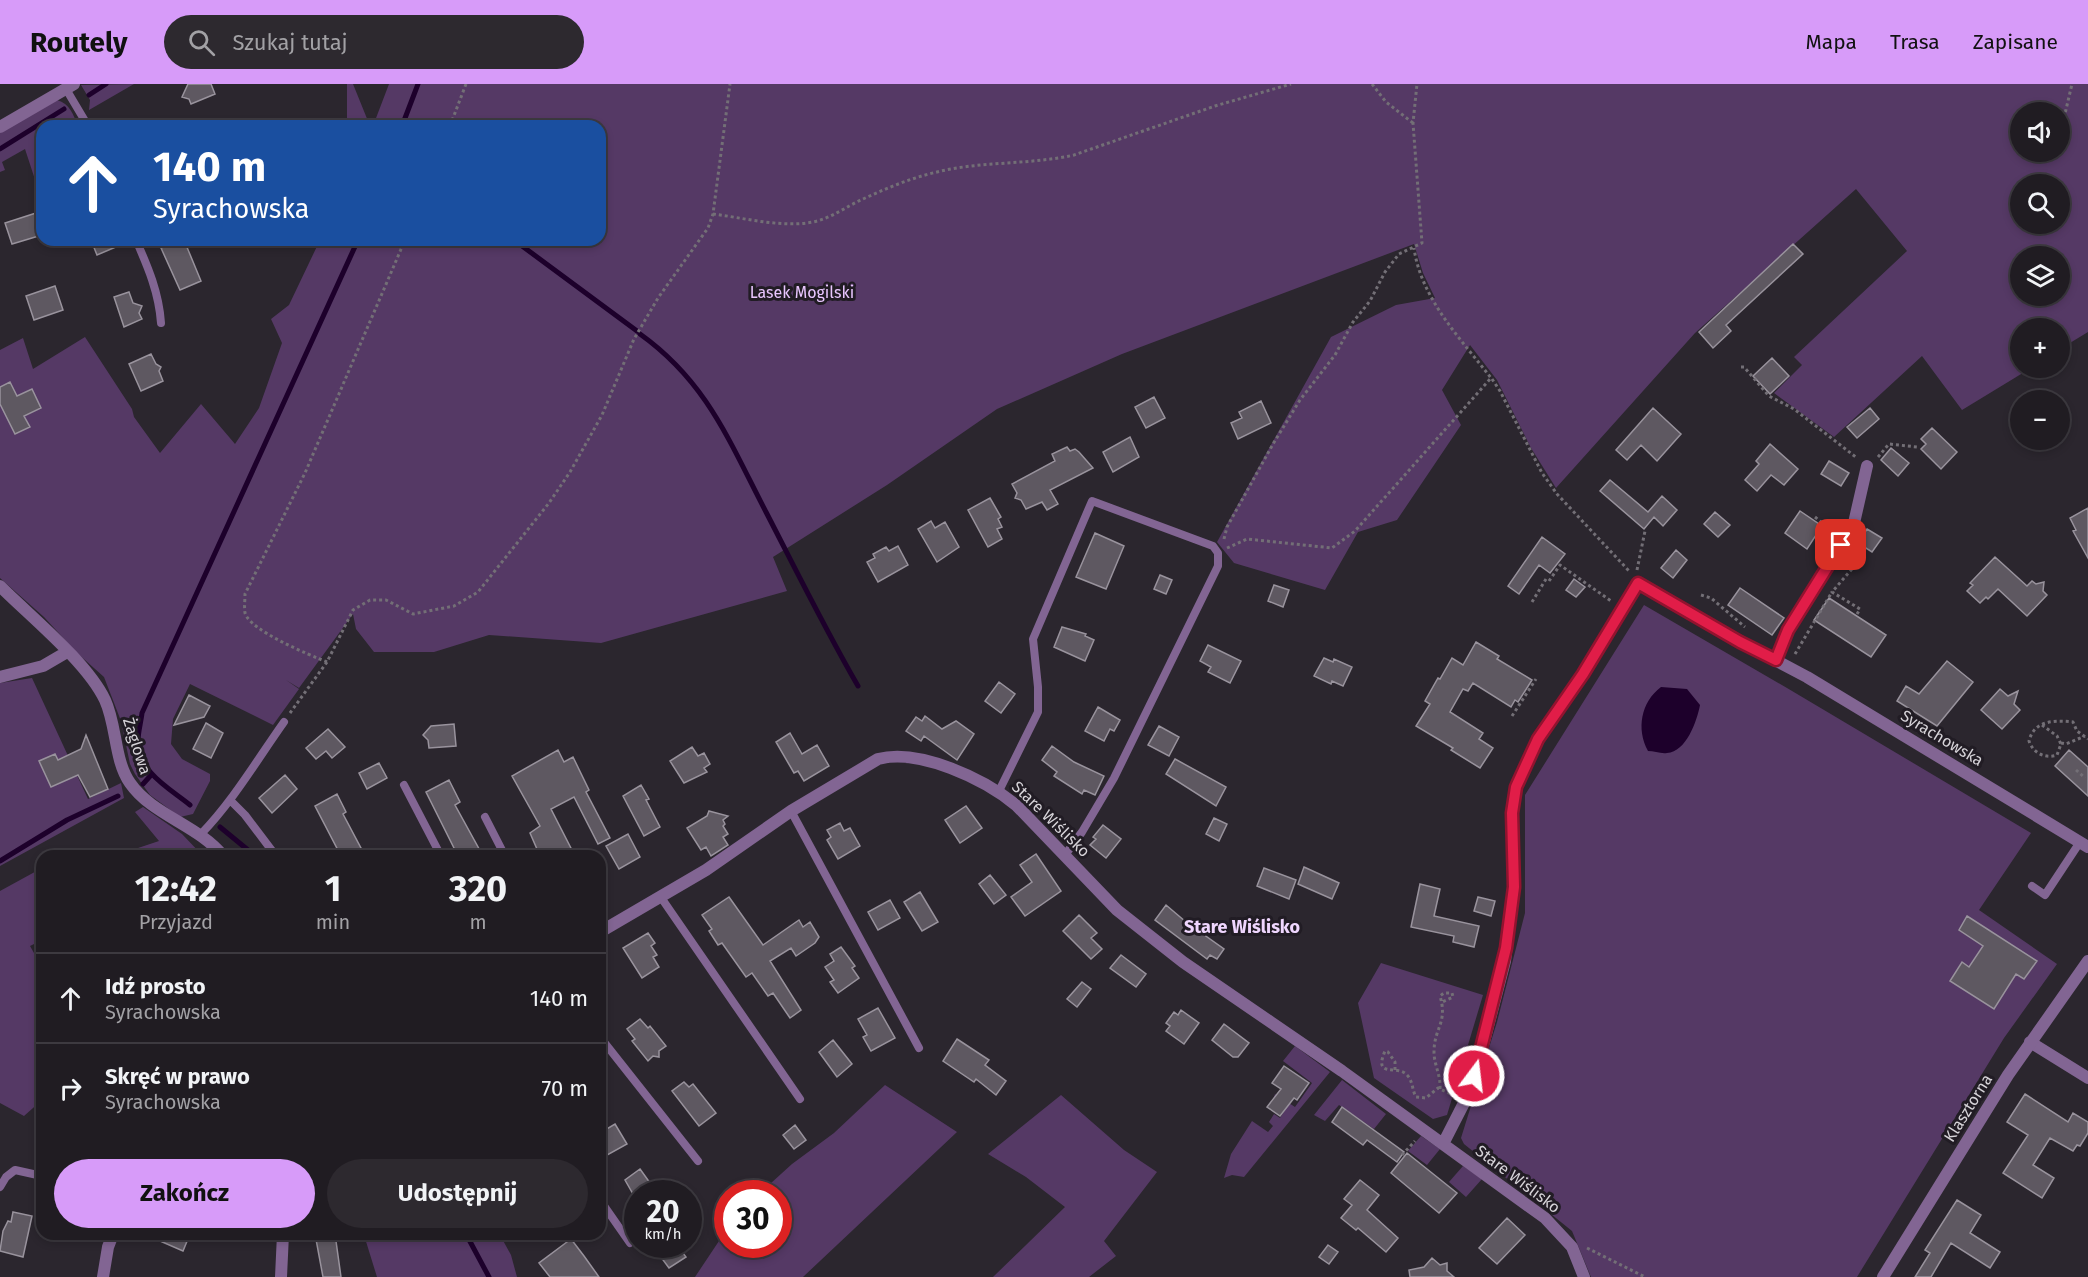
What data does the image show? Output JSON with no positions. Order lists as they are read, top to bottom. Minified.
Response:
{"streets":{"street":["Syrachowska","Żaglowa","Stare Wiślisko","Klasztorna"]},"districts":["Stare Wiślisko"],"parks":["Lasek Mogilski"],"page":{"header":"Routely","search":"Szukaj tutaj","nav":["Mapa","Trasa","Zapisane"],"map_buttons":["+","−"],"turn":["140 m","Syrachowska"],"eta":["12:42","Przyjazd","1","min","320","m"],"list":[{"name":"Idź prosto","note":"Syrachowska","value":"140 m"},{"name":"Skręć w prawo","note":"Syrachowska","value":"70 m"}],"buttons":["Zakończ","Udostępnij"],"speed":"20 km/h","limit":"30"}}
